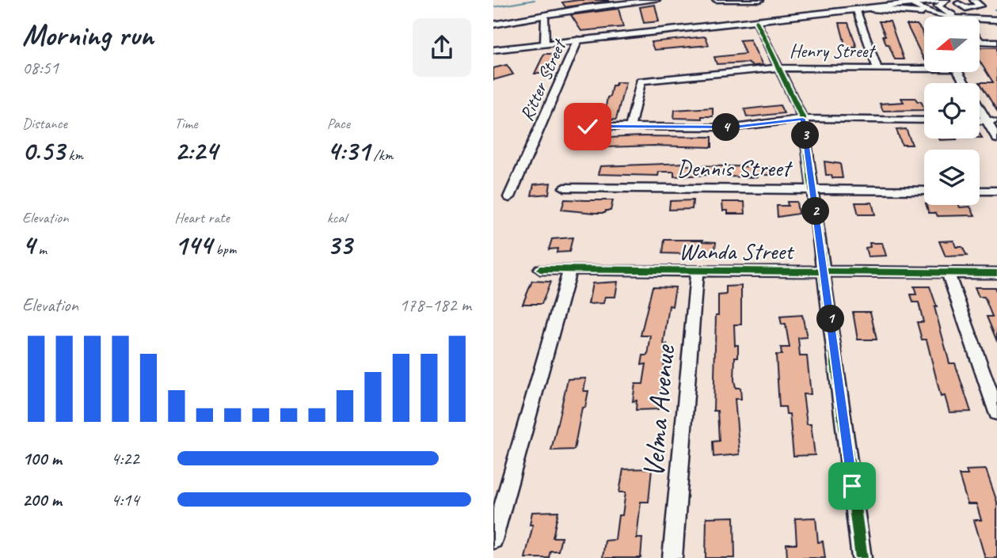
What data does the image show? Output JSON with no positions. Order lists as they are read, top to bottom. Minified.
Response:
{"streets":{"street":["Henry Street","Ritter Street","Dennis Street","Wanda Street","Velma Avenue"]},"crossings":[["Wanda Street","Velma Avenue"]],"north":"left","page":{"heading":["Morning run","08:51"],"stats":[["Distance","0.53 km"],["Time","2:24"],["Pace","4:31 /km"],["Elevation","4 m"],["Heart rate","144 bpm"],["kcal","33"]],"pins":["4","3","2","1"],"chart":["Elevation","178–182 m"],"list":[{"name":"100 m","note":"4:22"},{"name":"200 m","note":"4:14"}]}}
